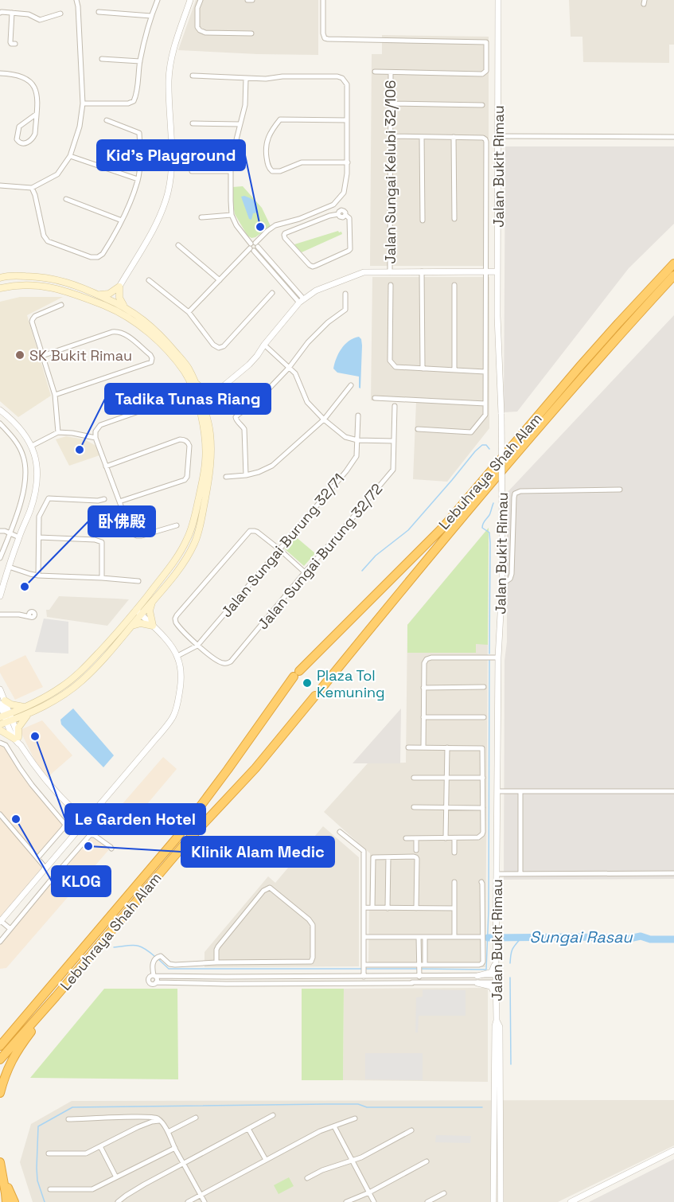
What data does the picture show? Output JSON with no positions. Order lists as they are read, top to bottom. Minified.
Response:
{"streets":{"highway":["Lebuhraya Shah Alam"],"street":["Jalan Bukit Rimau","Jalan Sungai Kelubi 32/106","Jalan Sungai Burung 32/71","Jalan Sungai Burung 32/72"]},"crossings":[["Jalan Sungai Burung 32/71","Jalan Sungai Burung 32/72"]],"water":["Sungai Rasau"],"places":["Kid's Playground","SK Bukit Rimau","Tadika Tunas Riang","卧佛殿","Plaza Tol Kemuning","Le Garden Hotel","KLOG","Klinik Alam Medic"]}
